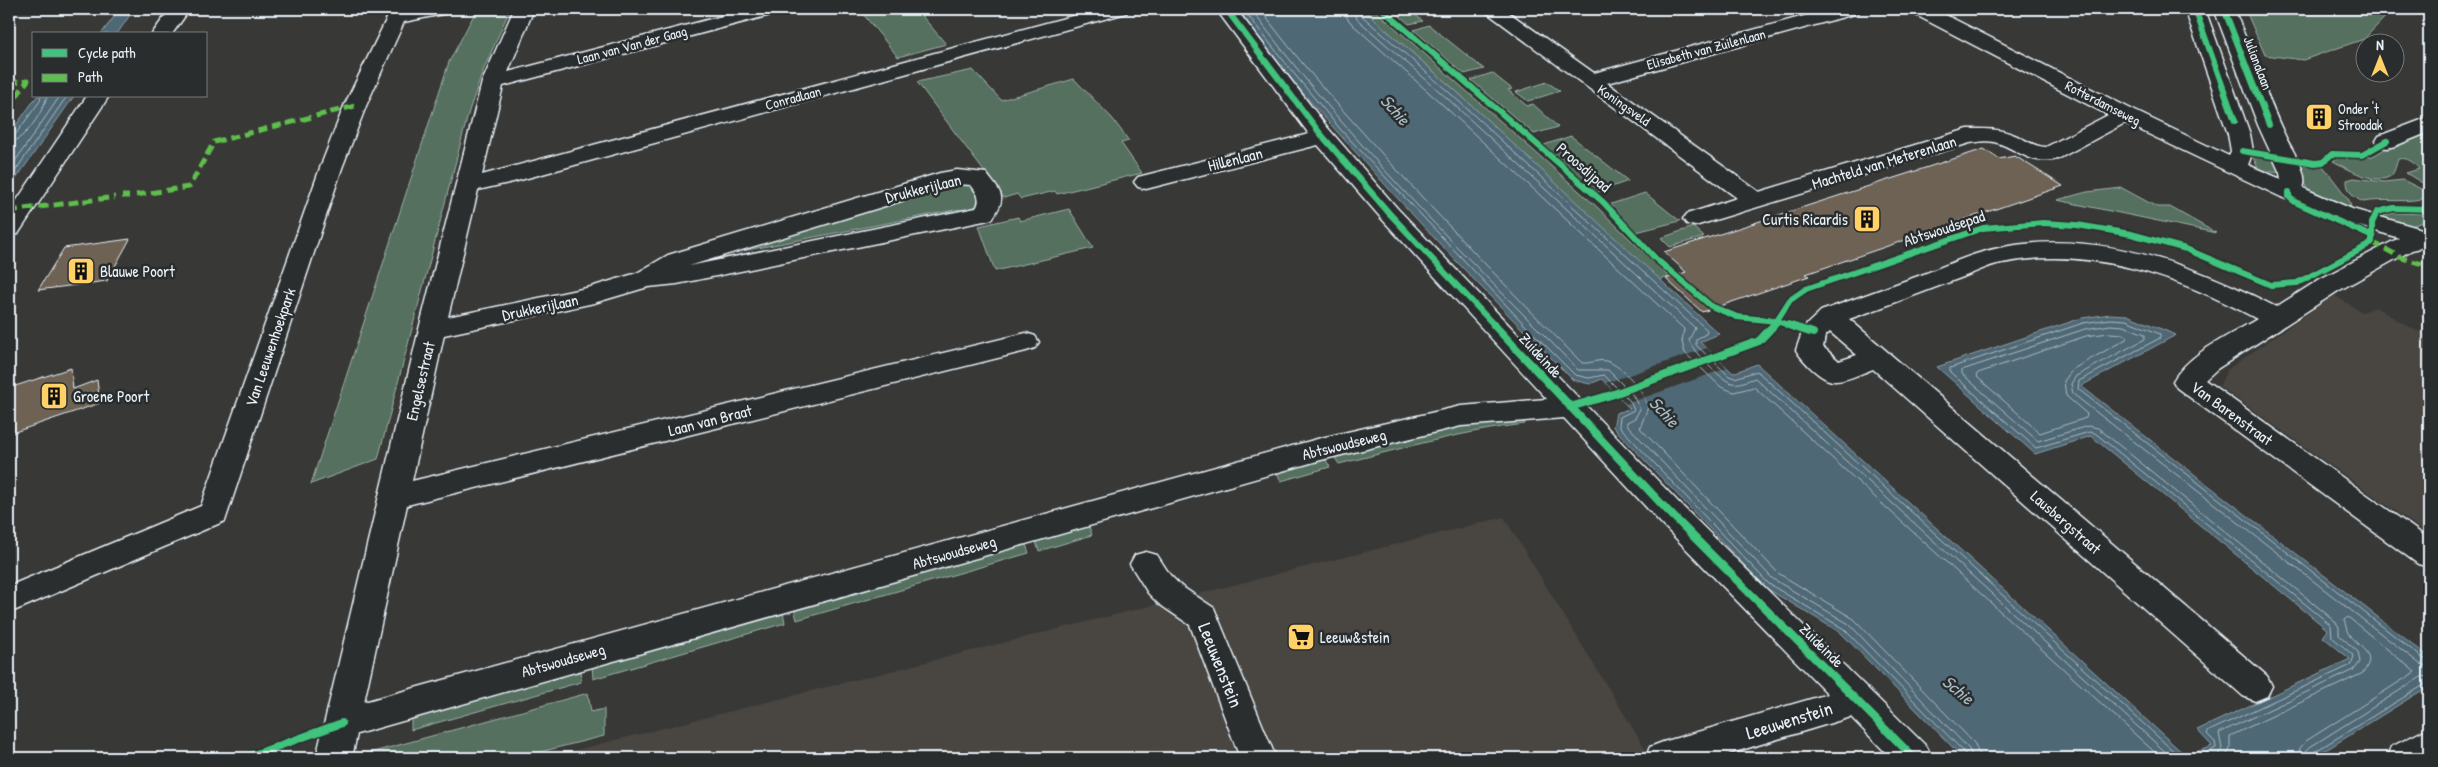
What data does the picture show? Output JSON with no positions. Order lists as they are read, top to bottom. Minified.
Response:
{"streets":{"street":["Laan van Van der Gaag","Elisabeth van Zuilenlaan","Julianalaan","Conradlaan","Rotterdamseweg","Koningsveld","Hillenlaan","Machteld van Meterenlaan","Drukkerijlaan","Van Leeuwenhoekpark","Zuideinde","Engelsestraat","Van Barenstraat","Laan van Braat","Abtswoudseweg","Lausbergstraat","Leeuwenstein"],"cycle path":["Proosdijpad","Abtswoudsepad"]},"crossings":[["Laan van Van der Gaag","Engelsestraat"],["Elisabeth van Zuilenlaan","Koningsveld"],["Julianalaan","Rotterdamseweg"],["Conradlaan","Engelsestraat"],["Rotterdamseweg","Machteld van Meterenlaan"],["Rotterdamseweg","Van Barenstraat"],["Koningsveld","Machteld van Meterenlaan"],["Hillenlaan","Zuideinde"],["Drukkerijlaan","Engelsestraat"],["Zuideinde","Abtswoudseweg"],["Zuideinde","Leeuwenstein"],["Engelsestraat","Laan van Braat"],["Engelsestraat","Abtswoudseweg"]],"water":["Schie"],"places":{"building":["Onder 't Stroodak","Curtis Ricardis","Blauwe Poort","Groene Poort"],"supermarket":["Leeuw&stein"]},"legend":["Cycle path","Path"],"north":"top"}
